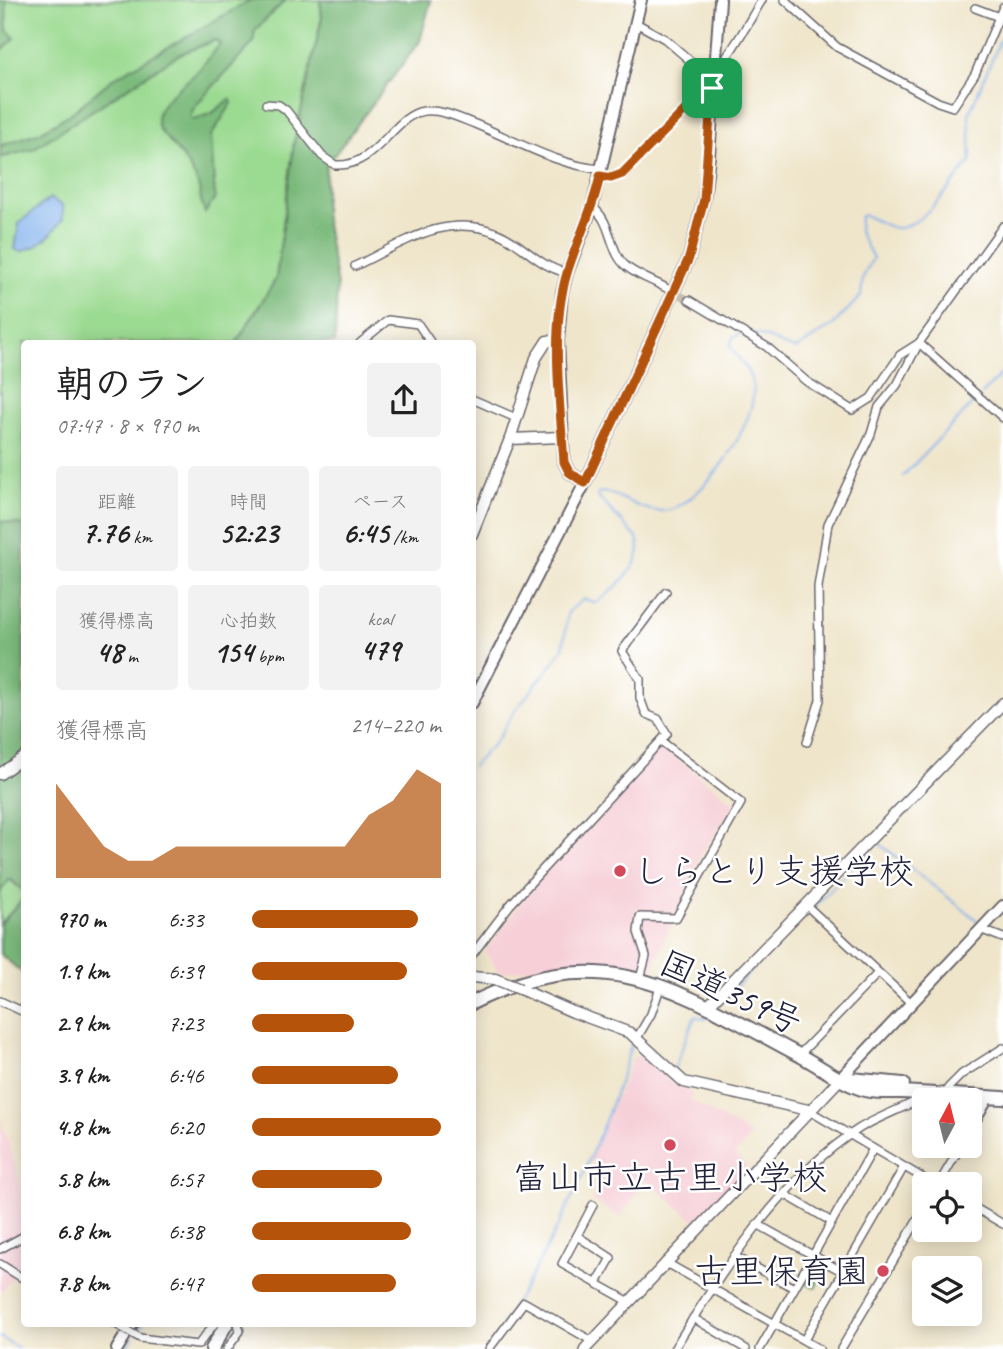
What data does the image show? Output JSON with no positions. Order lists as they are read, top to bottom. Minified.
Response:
{"streets":{"highway":["国道359号"]},"places":["しらとり支援学校","富山市立古里小学校","古里保育園"],"north":"top","page":{"heading":["朝のラン","07:47 · 8 × 970 m"],"stats":[["距離","7.76 km"],["時間","52:23"],["ペース","6:45 /km"],["獲得標高","48 m"],["心拍数","154 bpm"],["kcal","479"]],"chart":["獲得標高","214–220 m"],"list":[{"name":"970 m","note":"6:33"},{"name":"1.9 km","note":"6:39"},{"name":"2.9 km","note":"7:23"},{"name":"3.9 km","note":"6:46"},{"name":"4.8 km","note":"6:20"},{"name":"5.8 km","note":"6:57"},{"name":"6.8 km","note":"6:38"},{"name":"7.8 km","note":"6:47"}]}}
